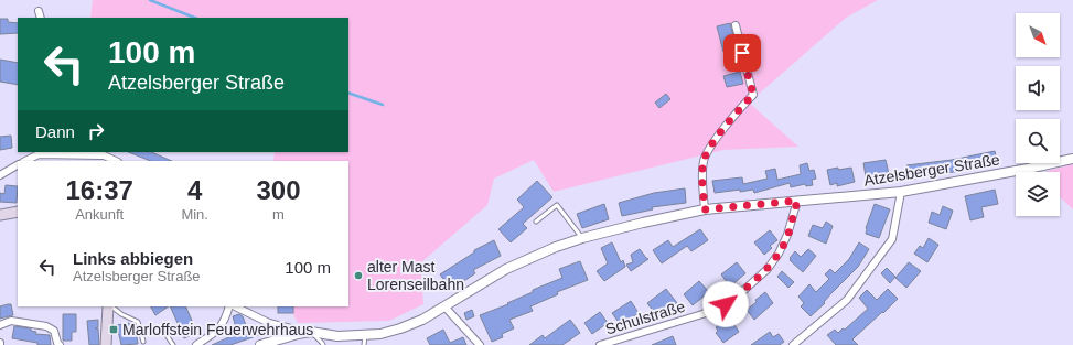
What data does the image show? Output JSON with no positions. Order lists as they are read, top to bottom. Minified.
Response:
{"streets":{"street":["Atzelsberger Straße","Schulstraße"]},"crossings":[["Atzelsberger Straße","Schulstraße"]],"places":{"other":["alter Mast Lorenseilbahn"],"transit":["Marloffstein Feuerwehrhaus"]},"north":"bottom right","page":{"turn":["100 m","Atzelsberger Straße"],"then":"Dann","eta":["16:37","Ankunft","4","Min.","300","m"],"list":[{"name":"Links abbiegen","note":"Atzelsberger Straße","value":"100 m"}]}}
